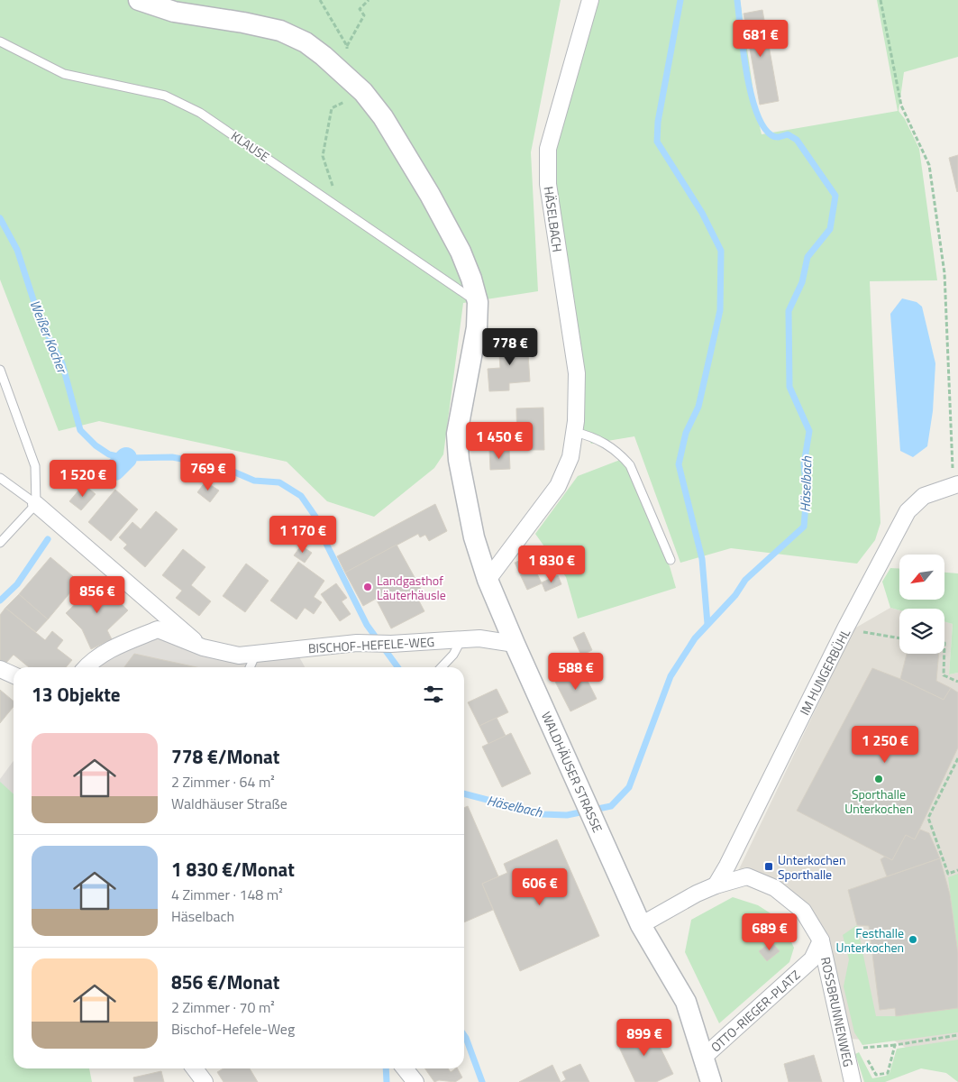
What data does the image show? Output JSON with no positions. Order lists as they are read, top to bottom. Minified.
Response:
{"streets":{"street":["HÄSELBACH","BISCHOF-HEFELE-WEG","IM HUNGERBÜHL","WALDHÄUSER STRASSE","OTTO-RIEGER-PLATZ","ROSSBRUNNENWEG"],"lane":["KLAUSE"]},"crossings":[["KLAUSE","WALDHÄUSER STRASSE"],["HÄSELBACH","WALDHÄUSER STRASSE"],["BISCHOF-HEFELE-WEG","WALDHÄUSER STRASSE"],["WALDHÄUSER STRASSE","OTTO-RIEGER-PLATZ"],["OTTO-RIEGER-PLATZ","ROSSBRUNNENWEG"]],"water":["Weißer Kocher","Häselbach"],"places":{"other":["Landgasthof Läuterhäusle","Sporthalle Unterkochen","Festhalle Unterkochen"],"transit":["Unterkochen Sporthalle"]},"north":"bottom left","page":{"price":["681 €","778 €","1 450 €","769 €","1 520 €","1 170 €","1 830 €","856 €","588 €","1 250 €","606 €","689 €","899 €"],"heading":"13 Objekte","list":[{"name":"778 €/Monat","note":"2 Zimmer · 64 m² · Waldhäuser Straße"},{"name":"1 830 €/Monat","note":"4 Zimmer · 148 m² · Häselbach"},{"name":"856 €/Monat","note":"2 Zimmer · 70 m² · Bischof-Hefele-Weg"}]}}
